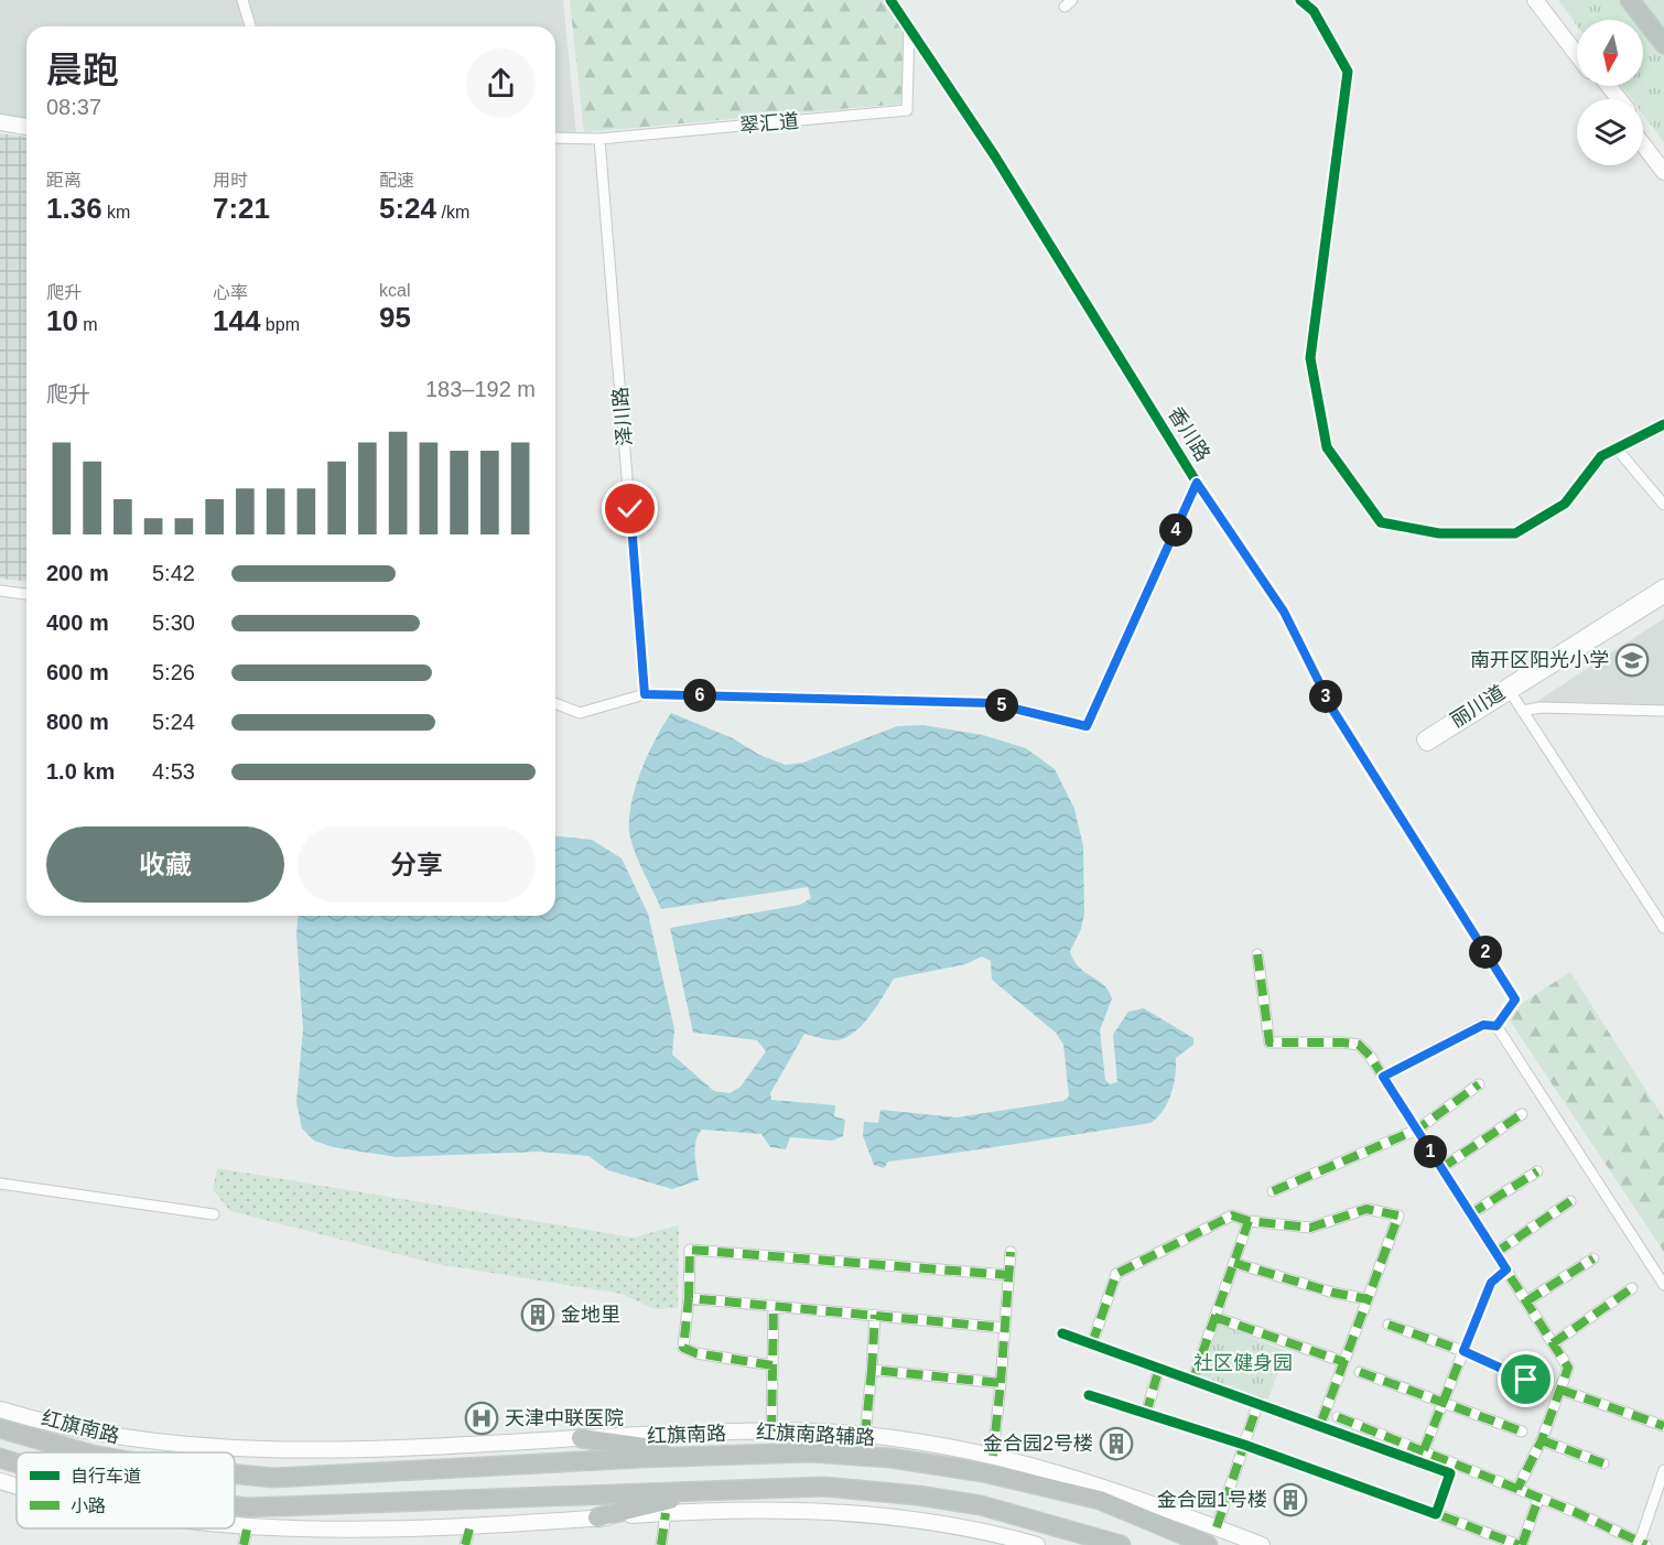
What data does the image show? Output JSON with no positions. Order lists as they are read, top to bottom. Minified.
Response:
{"streets":{"highway":["红旗南路"],"main road":["丽川道","红旗南路辅路"],"street":["翠汇道","泽川路","香川路"]},"crossings":[["翠汇道","泽川路"],["翠汇道","香川路"]],"parks":["社区健身园"],"places":{"school or university":["南开区阳光小学"],"building":["金地里","金合园2号楼","金合园1号楼"],"hospital":["天津中联医院"]},"legend":["自行车道","小路"],"north":"bottom","page":{"heading":["晨跑","08:37"],"stats":[["距离","1.36 km"],["用时","7:21"],["配速","5:24 /km"],["爬升","10 m"],["心率","144 bpm"],["kcal","95"]],"chart":["爬升","183–192 m"],"pins":["4","6","3","5","2","1"],"list":[{"name":"200 m","note":"5:42"},{"name":"400 m","note":"5:30"},{"name":"600 m","note":"5:26"},{"name":"800 m","note":"5:24"},{"name":"1.0 km","note":"4:53"}],"buttons":["收藏","分享"]}}
